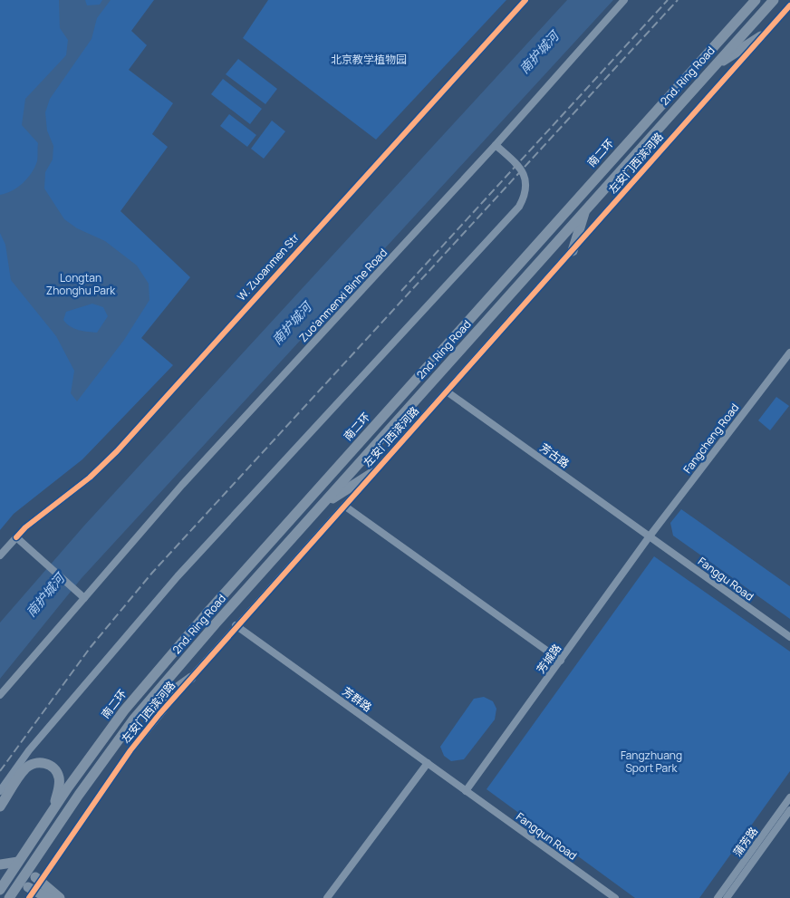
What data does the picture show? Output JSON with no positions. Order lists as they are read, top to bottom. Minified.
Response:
{"streets":{"highway":["2nd. Ring Road","南二环"],"street":["左安门西滨河路","W. Zuoanmen Str","Zuo'anmenxi Binhe Road","Fangcheng Road","芳古路","Fanggu Road","芳城路","芳群路","Fangqun Road","蒲芳路"]},"crossings":[["左安门西滨河路","芳古路"],["左安门西滨河路","芳群路"],["Fangcheng Road","芳古路"],["Fangcheng Road","Fanggu Road"],["Fangcheng Road","芳城路"],["芳古路","Fanggu Road"],["芳古路","芳城路"],["Fanggu Road","芳城路"],["芳城路","芳群路"],["芳城路","Fangqun Road"],["芳群路","Fangqun Road"]],"water":["南护城河"],"parks":["北京教学植物园","Longtan Zhonghu Park","Fangzhuang Sport Park"]}
